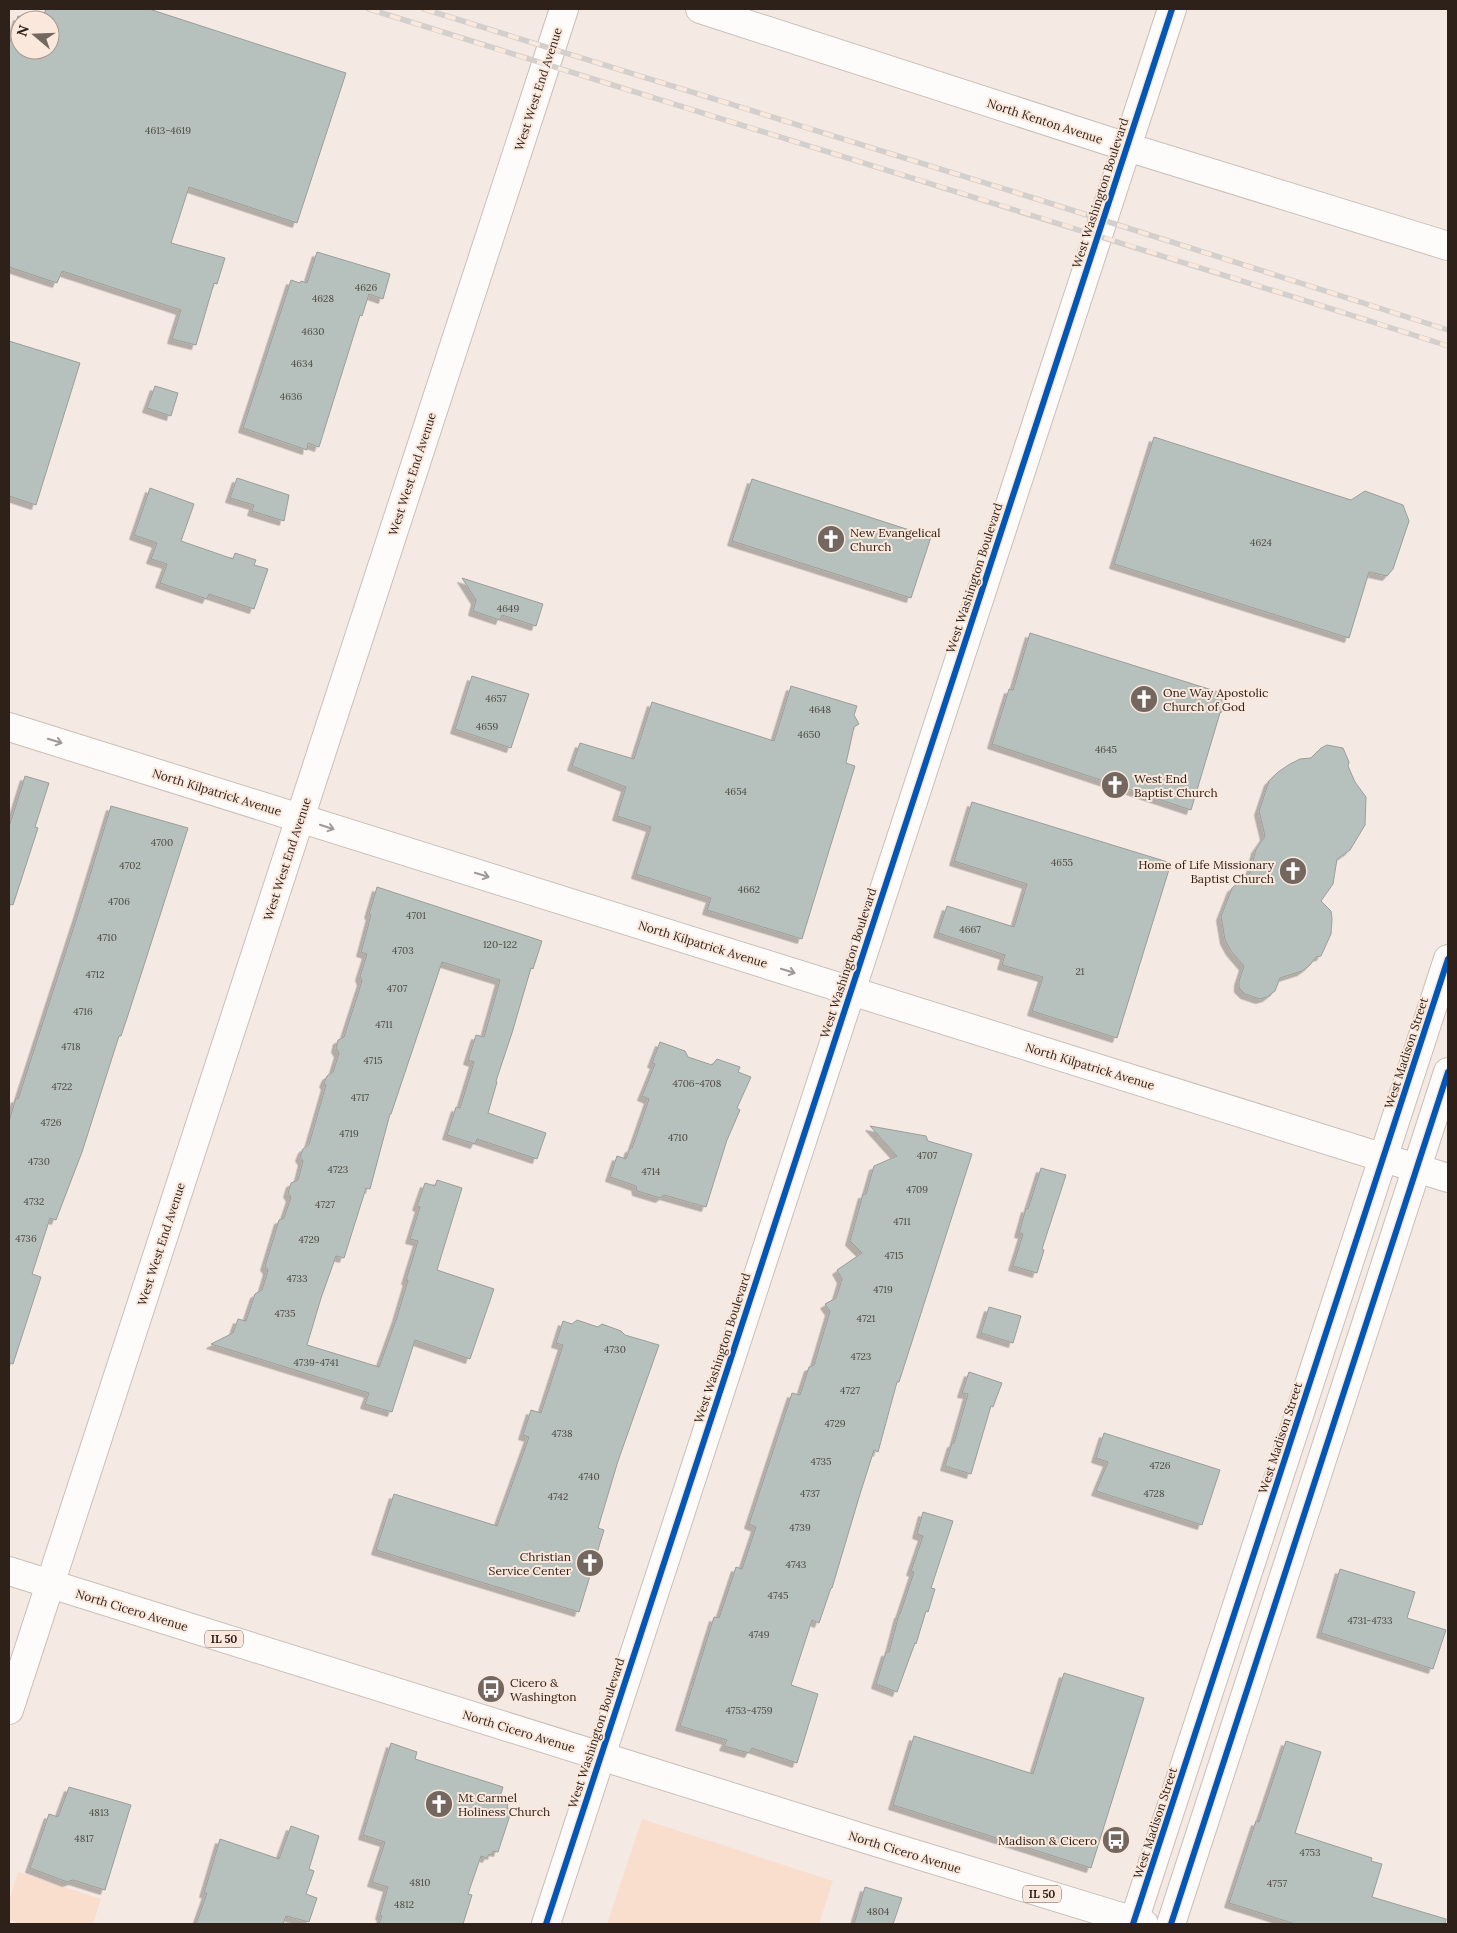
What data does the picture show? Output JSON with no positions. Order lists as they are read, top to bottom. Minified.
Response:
{"streets":{"street":["West West End Avenue","North Kenton Avenue","West Washington Boulevard","North Kilpatrick Avenue","West Madison Street","North Cicero Avenue","IL 50"]},"crossings":[["West West End Avenue","North Kilpatrick Avenue"],["West West End Avenue","North Cicero Avenue"],["North Kenton Avenue","West Washington Boulevard"],["West Washington Boulevard","North Kilpatrick Avenue"],["West Washington Boulevard","North Cicero Avenue"],["North Kilpatrick Avenue","West Madison Street"],["West Madison Street","North Cicero Avenue"]],"one_way":["North Kilpatrick Avenue"],"places":{"church":["New Evangelical Church","One Way Apostolic Church of God","West End Baptist Church","Home of Life Missionary Baptist Church","Christian Service Center","Mt Carmel Holiness Church"],"bus stop":["Cicero & Washington","Madison & Cicero"]},"house_numbers":["4613-4619","4626","4628","4630","4634","4636","4624","4649","4657","4648","4659","4650","4645","4654","4700","4655","4702","4662","4706","4701","4667","4710","120-122","4703","21","4712","4707","4716","4711","4718","4715","4706-4708","4722","4717","4726","4719","4710","4707","4730","4723","4714","4709","4732","4727","4711","4736","4729","4715","4733","4719","4735","4721","4730","4723","4739-4741","4727","4729","4738","4735","4726","4740","4737","4728","4742","4739","4743","4745","4731-4733","4749","4753-4759","4813","4817","4753","4810","4757","4812","4804"],"north":"left"}
